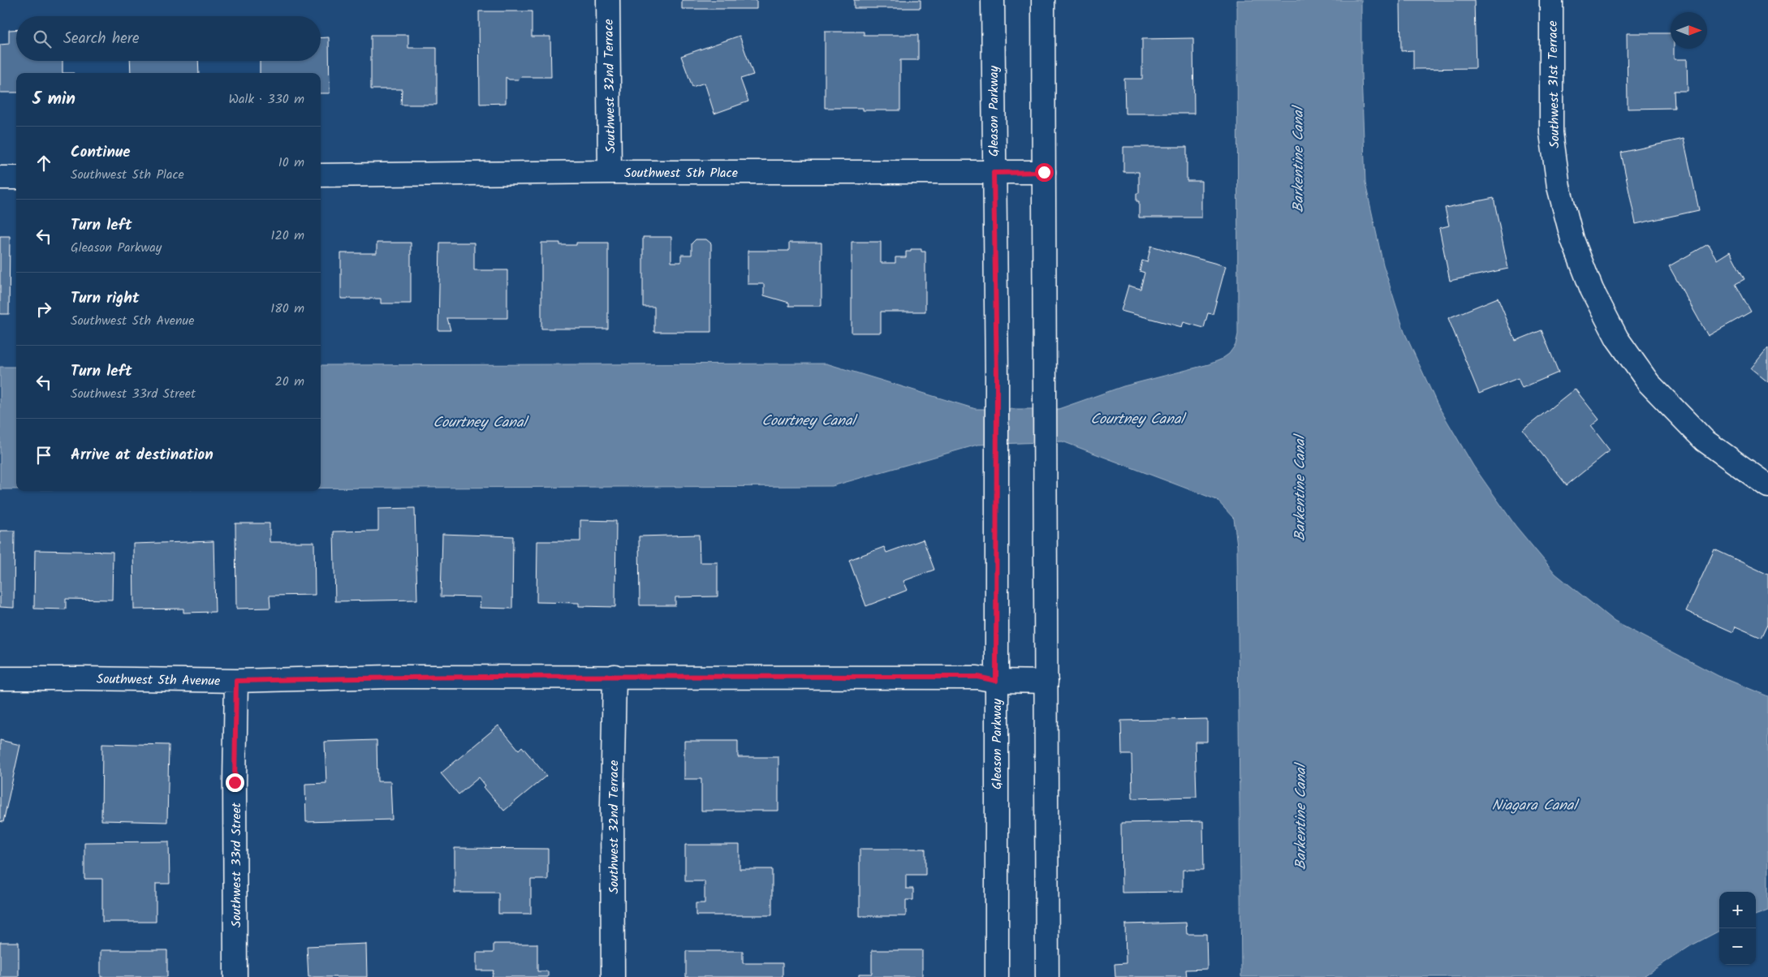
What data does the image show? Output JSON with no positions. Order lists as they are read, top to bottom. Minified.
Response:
{"streets":{"street":["Southwest 31st Terrace","Southwest 32nd Terrace","Gleason Parkway","Southwest 5th Place","Southwest 5th Avenue","Southwest 33rd Street"]},"crossings":[["Southwest 32nd Terrace","Southwest 5th Place"],["Southwest 32nd Terrace","Southwest 5th Avenue"],["Gleason Parkway","Southwest 5th Place"],["Gleason Parkway","Southwest 5th Avenue"],["Southwest 5th Avenue","Southwest 33rd Street"]],"water":["Barkentine Canal","Courtney Canal","Niagara Canal"],"north":"right","page":{"search":"Search here","heading":["5 min","Walk · 330 m"],"list":[["Continue","Southwest 5th Place","10 m"],["Turn left","Gleason Parkway","120 m"],["Turn right","Southwest 5th Avenue","180 m"],["Turn left","Southwest 33rd Street","20 m"],"Arrive at destination"],"map_buttons":["+","−"]}}
